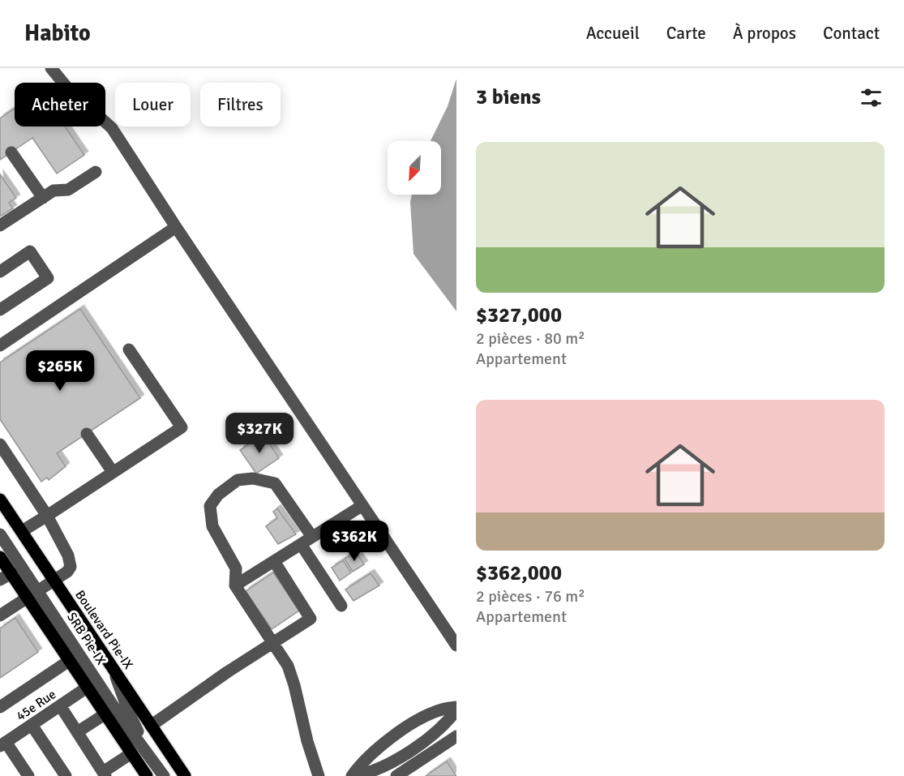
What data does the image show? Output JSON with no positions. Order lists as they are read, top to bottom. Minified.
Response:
{"streets":{"main road":["Boulevard Pie-IX"],"street":["SRB Pie-IX","45e Rue"]},"crossings":[["Boulevard Pie-IX","SRB Pie-IX"]],"north":"bottom left","page":{"header":"Habito","nav":["Accueil","Carte","À propos","Contact"],"heading":"3 biens","chip":["Acheter","Louer","Filtres"],"list":[{"name":"$327,000","note":"2 pièces · 80 m² · Appartement"},{"name":"$362,000","note":"2 pièces · 76 m² · Appartement"}],"price":["$265K","$327K","$362K"]}}
